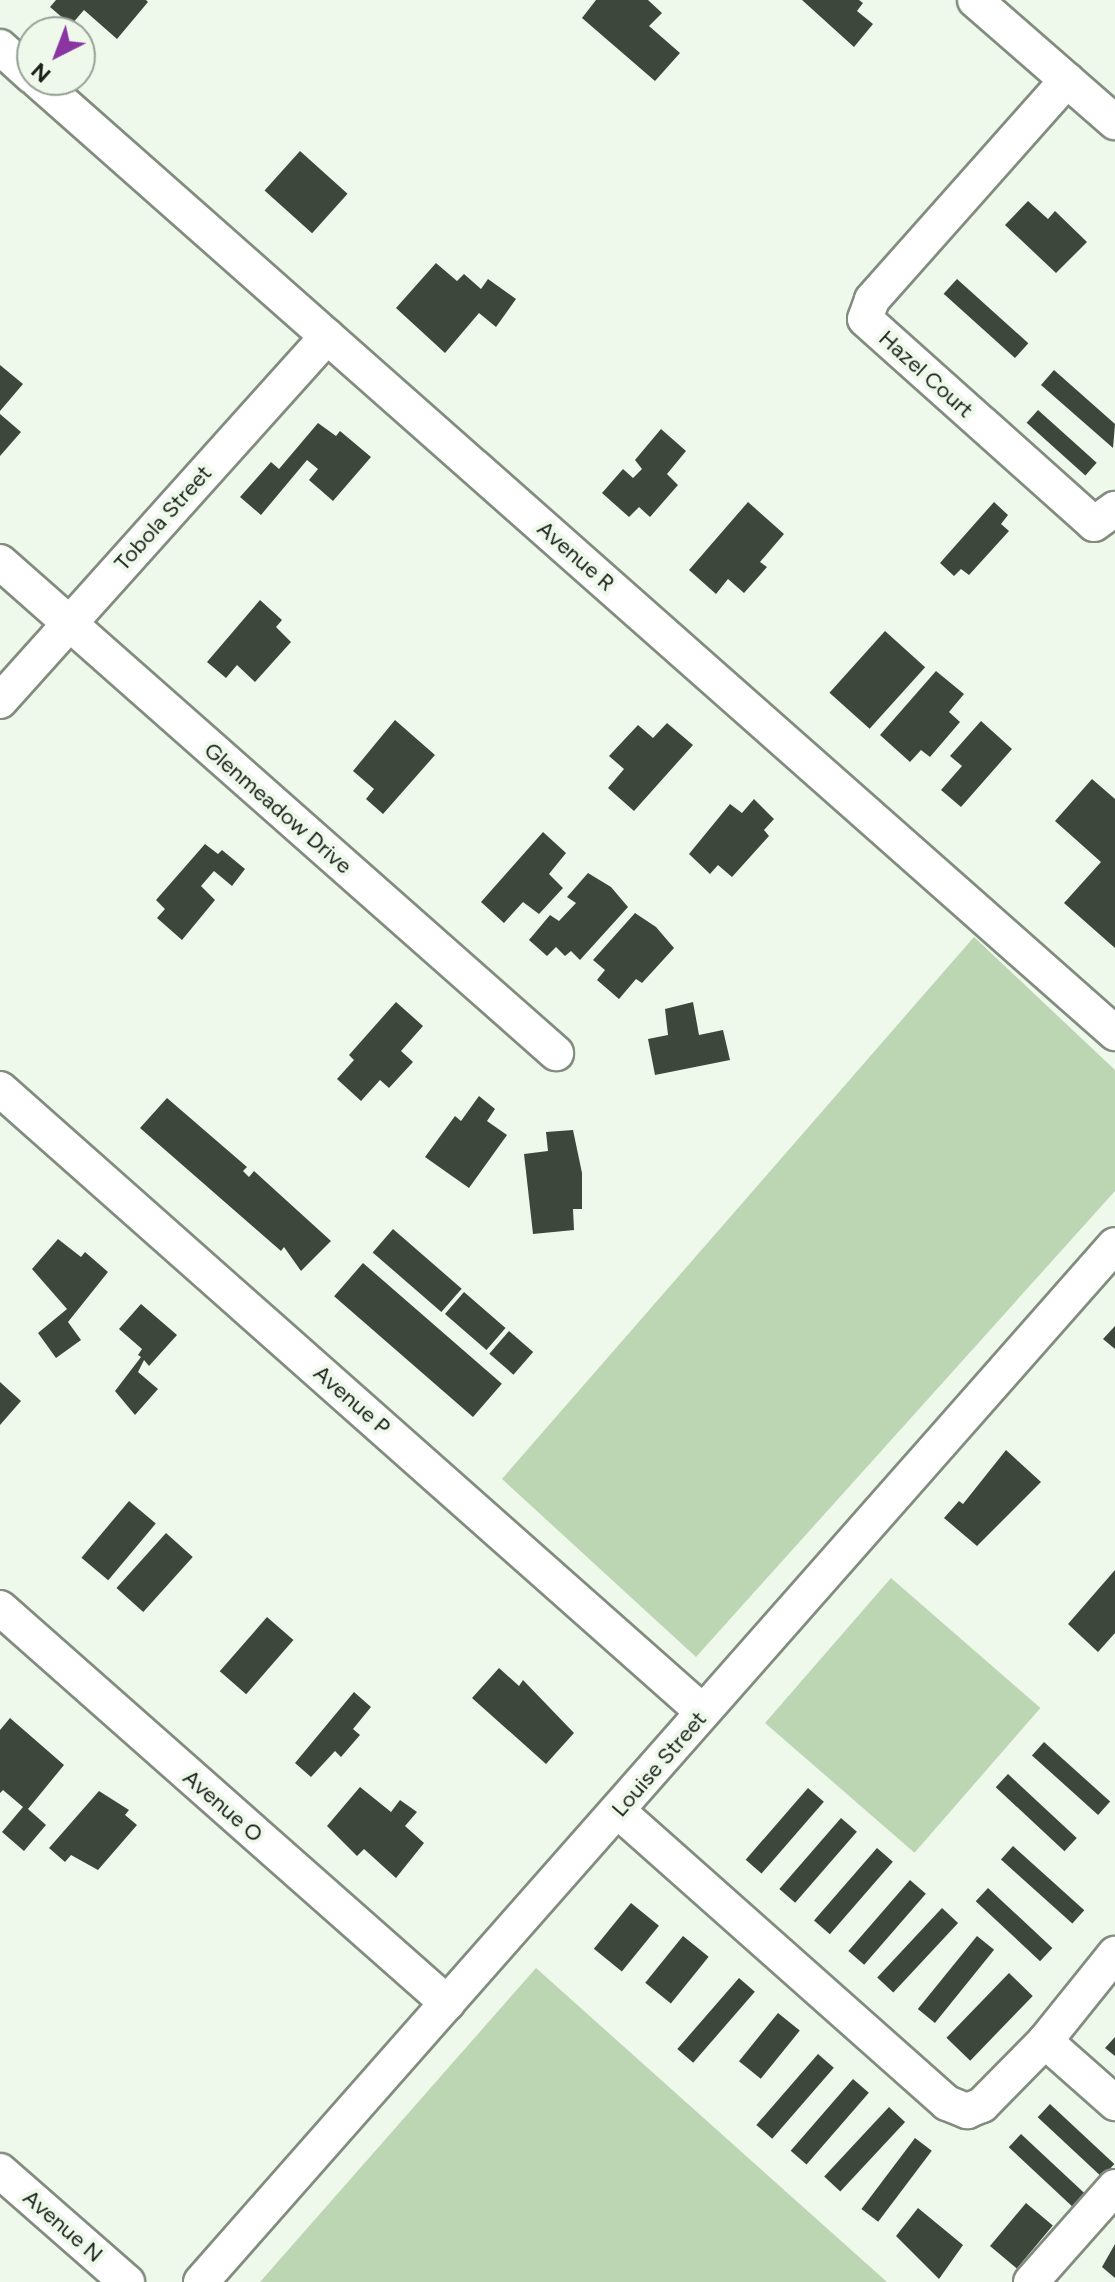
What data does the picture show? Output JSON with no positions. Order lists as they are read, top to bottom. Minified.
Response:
{"streets":{"street":["Hazel Court","Tobola Street","Avenue R","Glenmeadow Drive","Avenue P","Louise Street","Avenue O","Avenue N"]},"crossings":[["Tobola Street","Avenue R"],["Tobola Street","Glenmeadow Drive"],["Avenue P","Louise Street"],["Louise Street","Avenue O"]],"north":"bottom left"}
